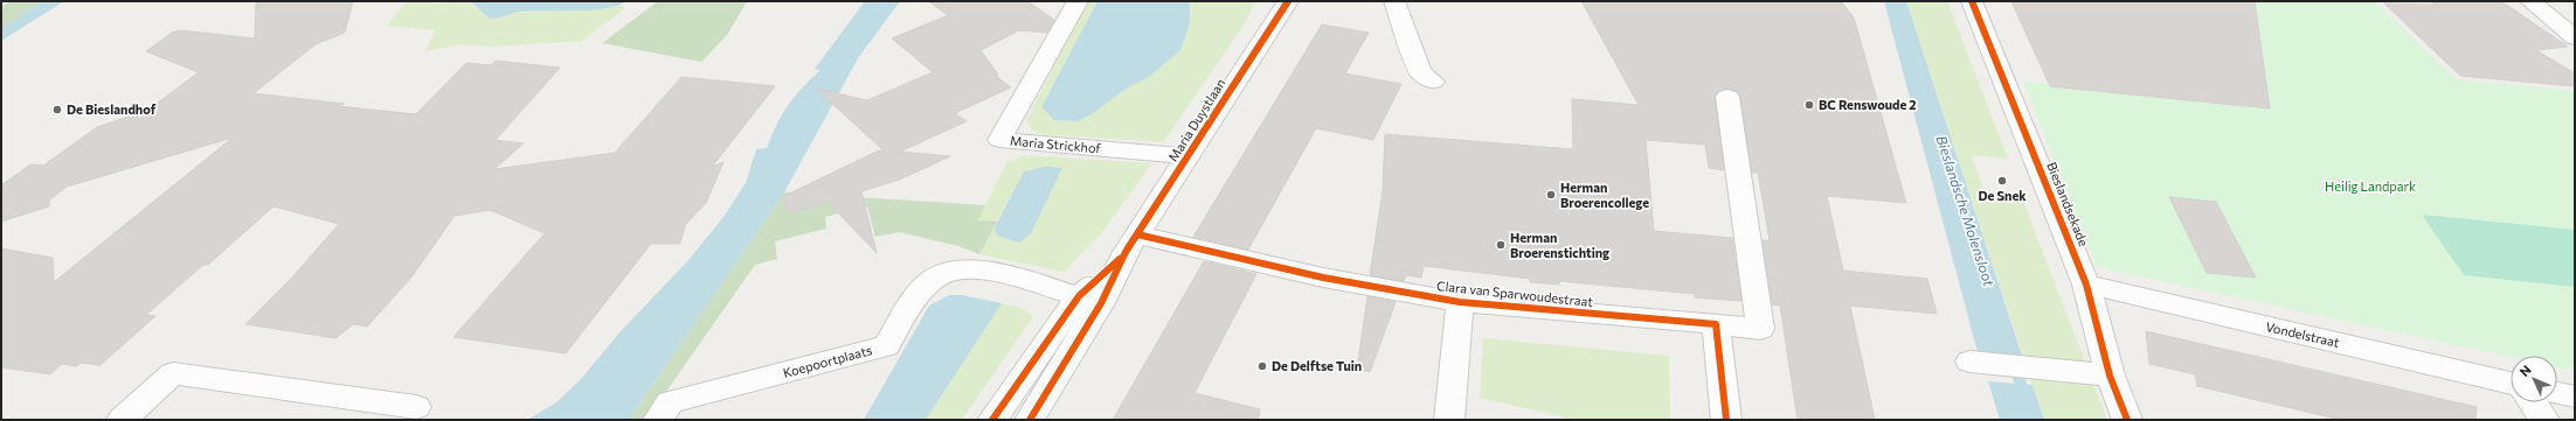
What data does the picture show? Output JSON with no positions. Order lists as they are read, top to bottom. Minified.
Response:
{"streets":{"street":["Maria Duystlaan","Maria Strickhof","Bieslandsekade","Clara van Sparwoudestraat","Vondelstraat","Koepoortplaats"]},"crossings":[["Maria Duystlaan","Maria Strickhof"],["Maria Duystlaan","Clara van Sparwoudestraat"],["Maria Duystlaan","Koepoortplaats"],["Bieslandsekade","Vondelstraat"]],"water":["Bieslandsche Molensloot"],"parks":["Heilig Landpark"],"places":["BC Renswoude 2","De Bieslandhof","De Snek","Herman Broerencollege","Herman Broerenstichting","De Delftse Tuin"],"north":"top left"}
